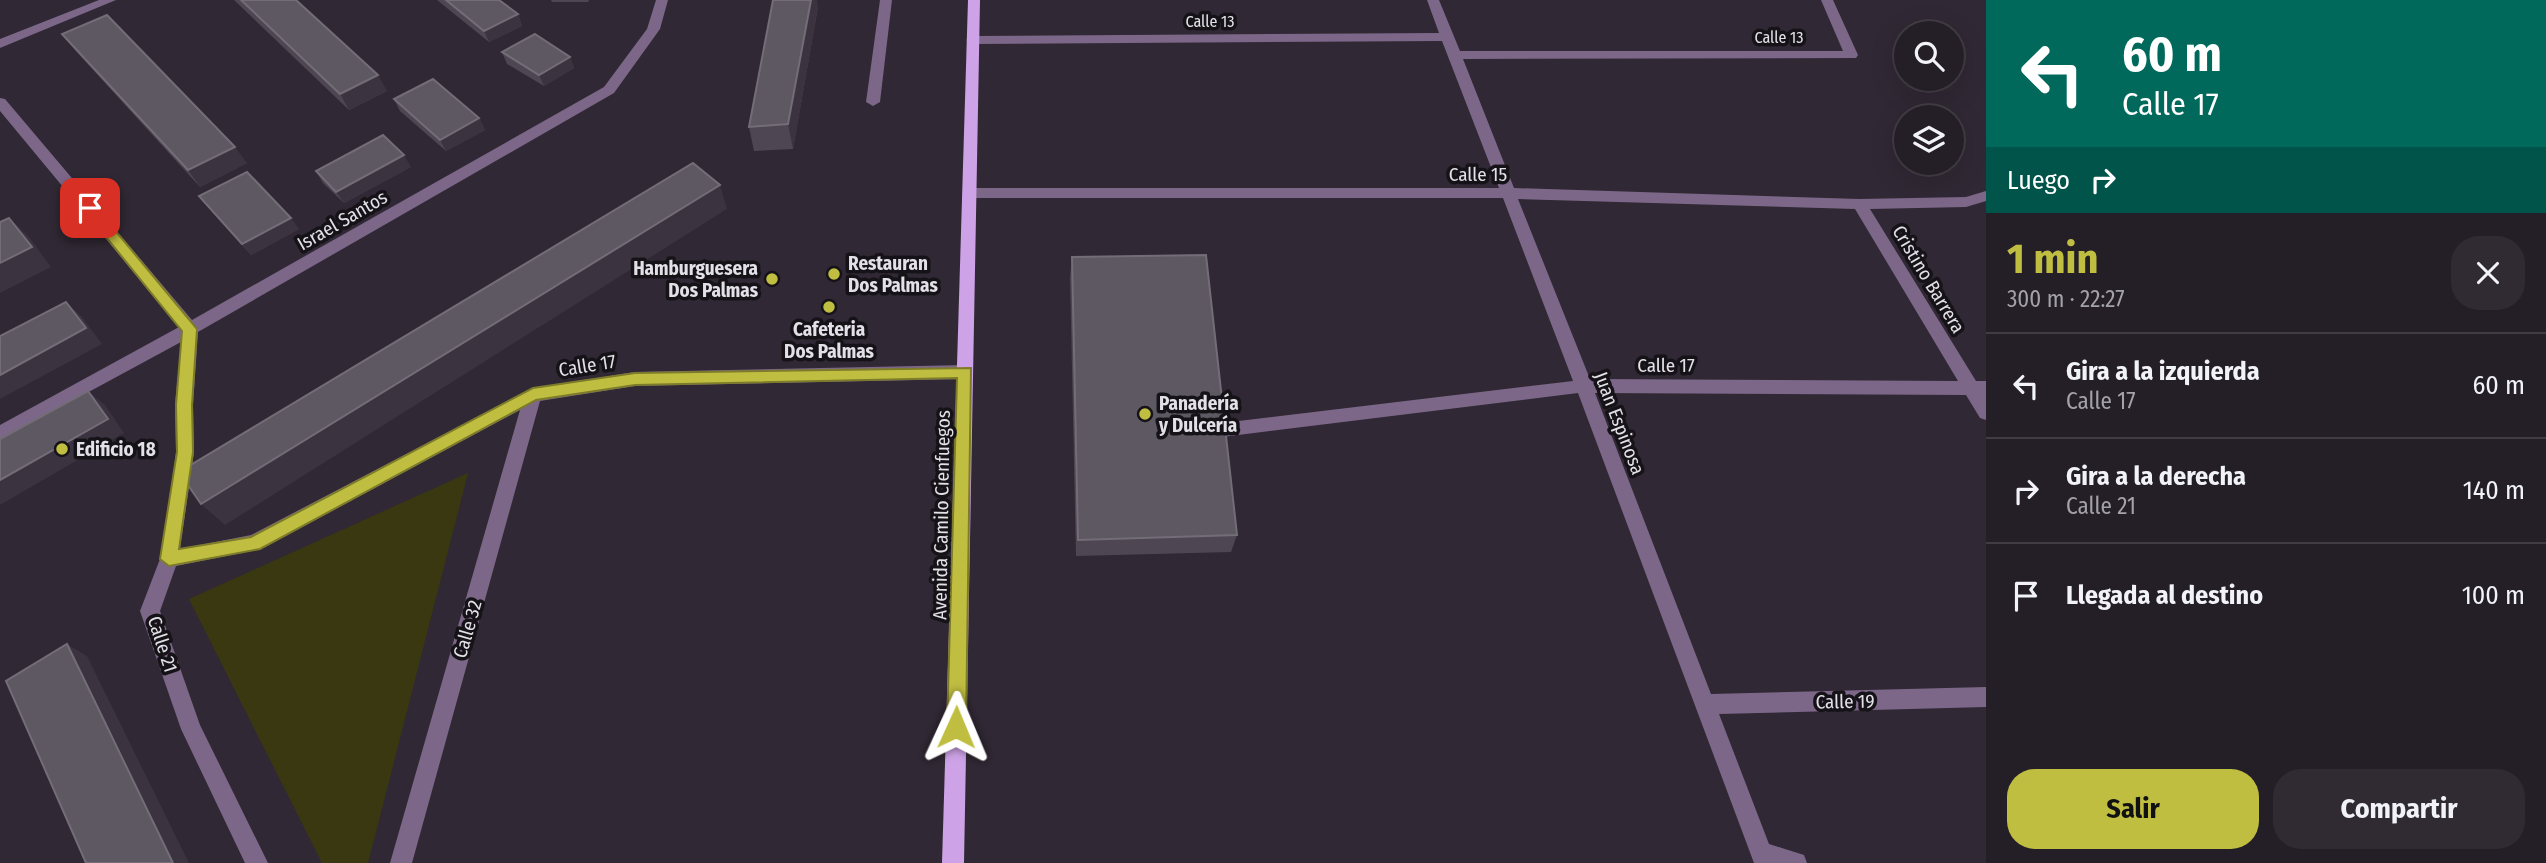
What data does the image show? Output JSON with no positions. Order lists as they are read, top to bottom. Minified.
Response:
{"streets":{"main road":["Avenida Camilo Cienfuegos"],"street":["Calle 13","Calle 15","Israel Santos","Cristino Barrera","Calle 17","Juan Espinosa","Calle 32","Calle 21","Calle 19"]},"crossings":[["Calle 13","Juan Espinosa"],["Calle 13","Avenida Camilo Cienfuegos"],["Calle 15","Cristino Barrera"],["Calle 15","Juan Espinosa"],["Calle 15","Avenida Camilo Cienfuegos"],["Israel Santos","Calle 21"],["Cristino Barrera","Calle 17"],["Calle 17","Juan Espinosa"],["Calle 17","Avenida Camilo Cienfuegos"],["Calle 17","Calle 32"],["Calle 17","Calle 21"],["Juan Espinosa","Calle 19"]],"places":["Restauran Dos Palmas","Hamburguesera Dos Palmas","Cafeteria Dos Palmas","Panadería y Dulcería","Edificio 18"],"page":{"turn":["60 m","Calle 17"],"then":"Luego","heading":["1 min","300 m · 22:27"],"list":[{"name":"Gira a la izquierda","note":"Calle 17","value":"60 m"},{"name":"Gira a la derecha","note":"Calle 21","value":"140 m"},{"name":"Llegada al destino","value":"100 m"}],"buttons":["Salir","Compartir"]}}
